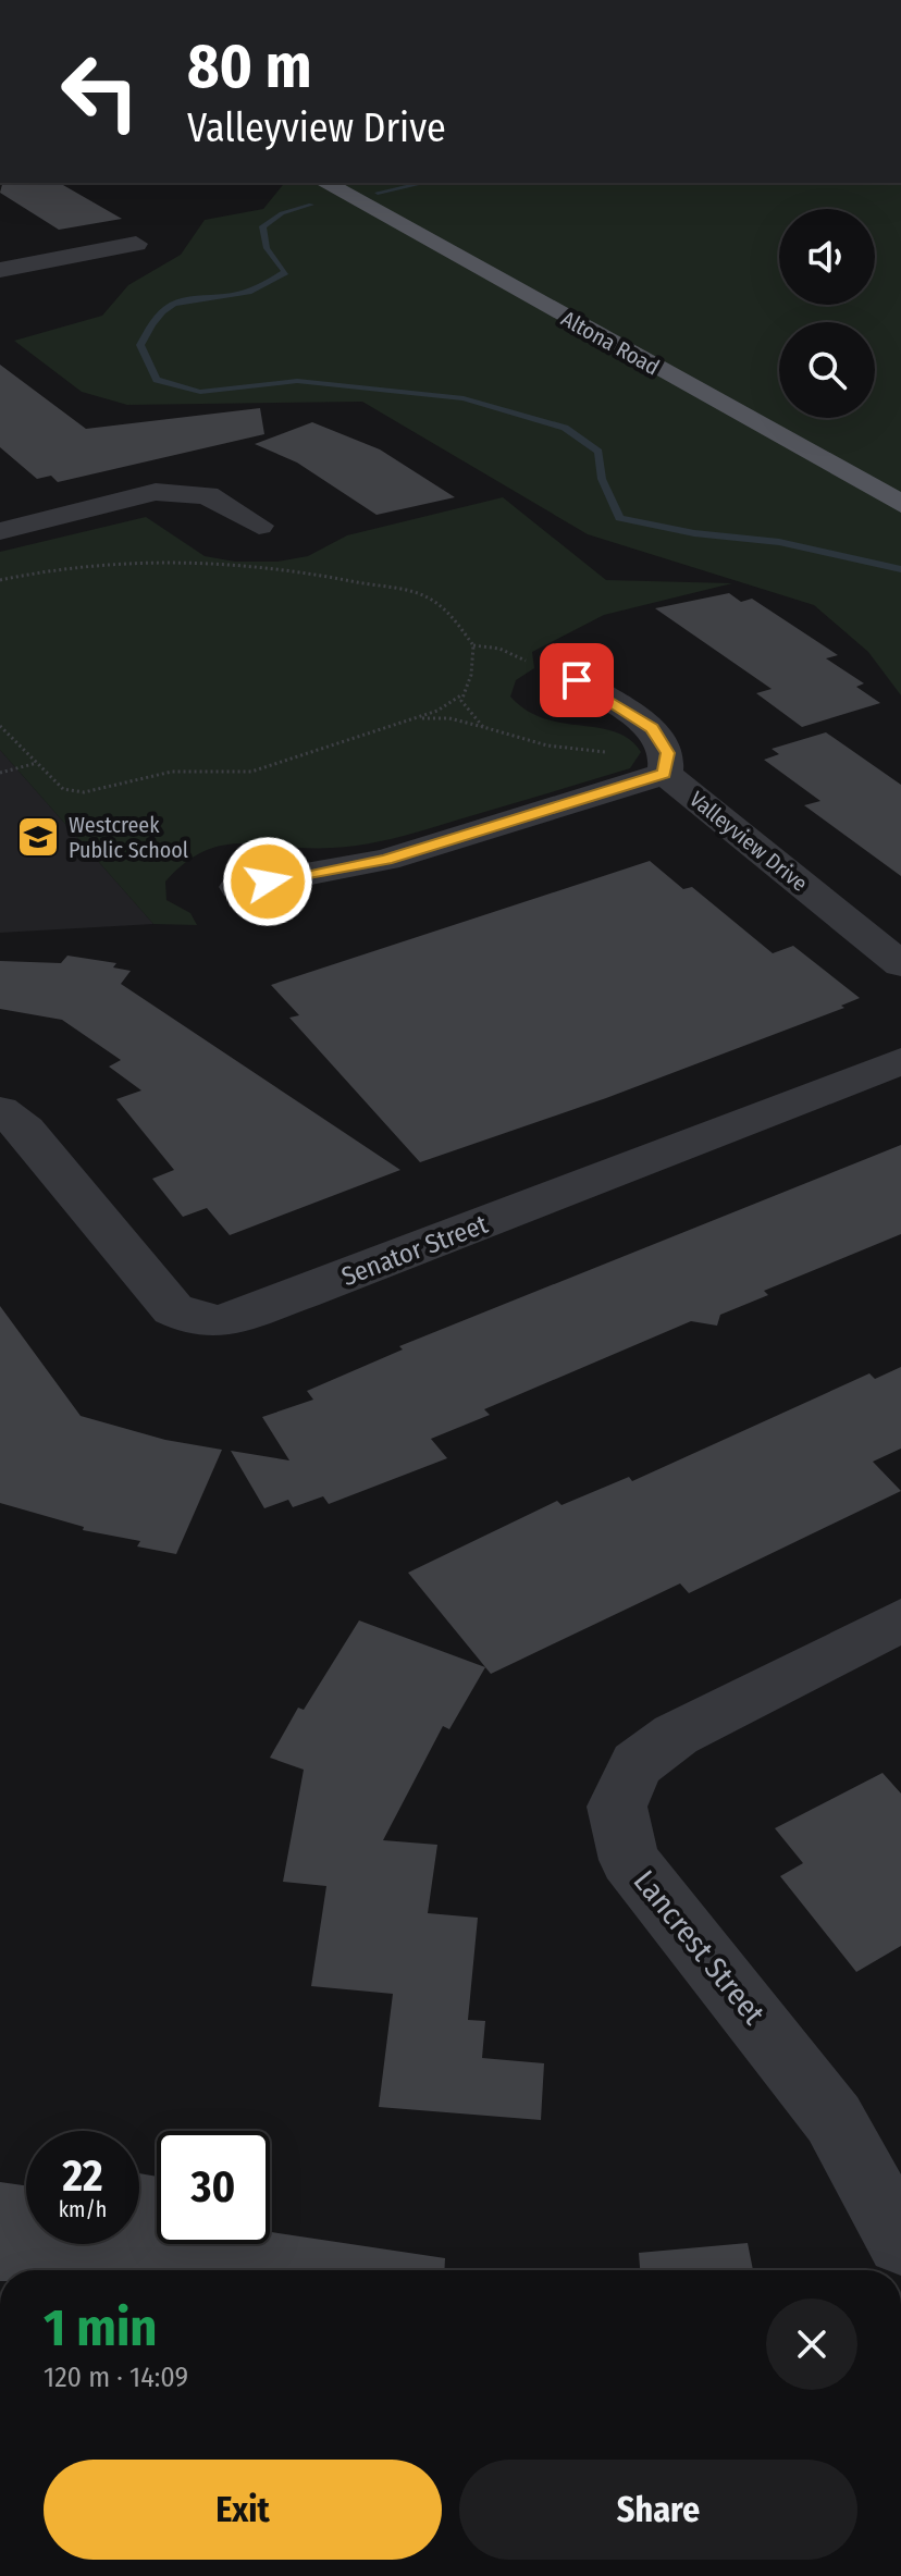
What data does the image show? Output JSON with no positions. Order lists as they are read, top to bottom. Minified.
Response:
{"streets":{"main road":["Altona Road"],"street":["Valleyview Drive","Senator Street","Lancrest Street"]},"places":{"school or university":["Westcreek Public School"]},"page":{"turn":["80 m","Valleyview Drive"],"speed":"22 km/h","limit":"30","heading":["1 min","120 m · 14:09"],"buttons":["Exit","Share"]}}
